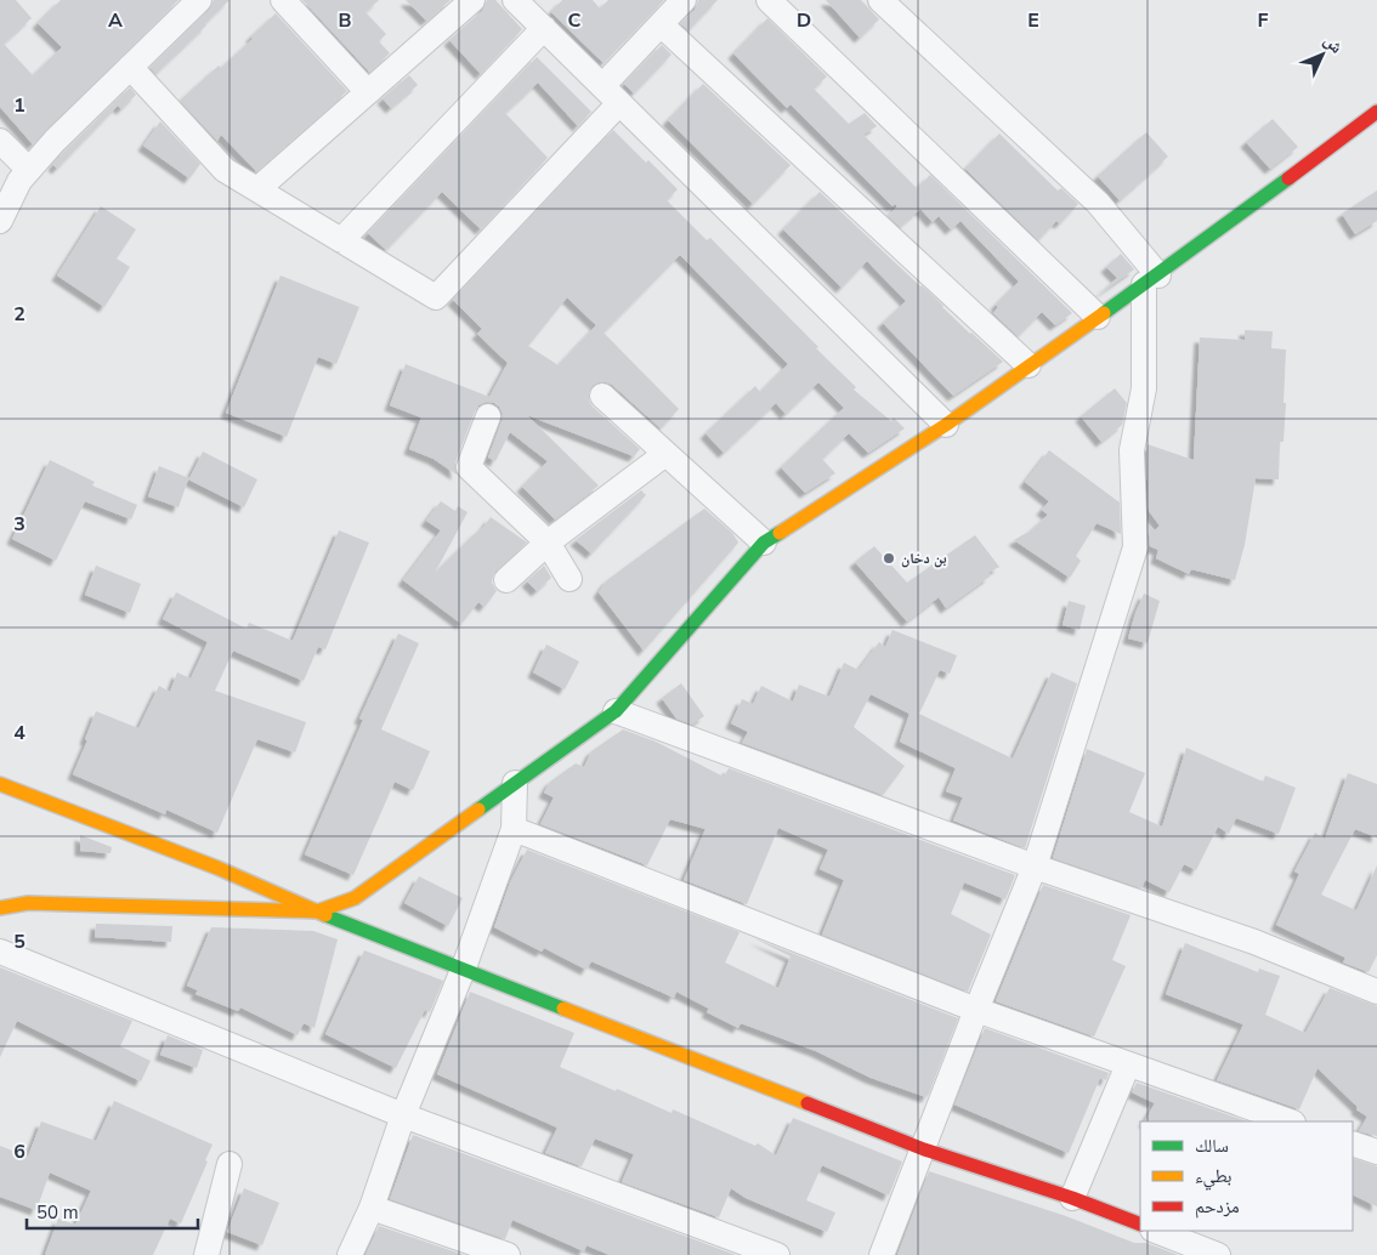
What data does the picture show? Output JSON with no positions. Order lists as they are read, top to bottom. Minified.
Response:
{"places":["بن دخان"],"legend":["سالك","بطيء","مزدحم"],"scale_bar":"50 m","north":"top right","grid":{"columns":["A","B","C","D","E","F"],"rows":["1","2","3","4","5","6"]}}
